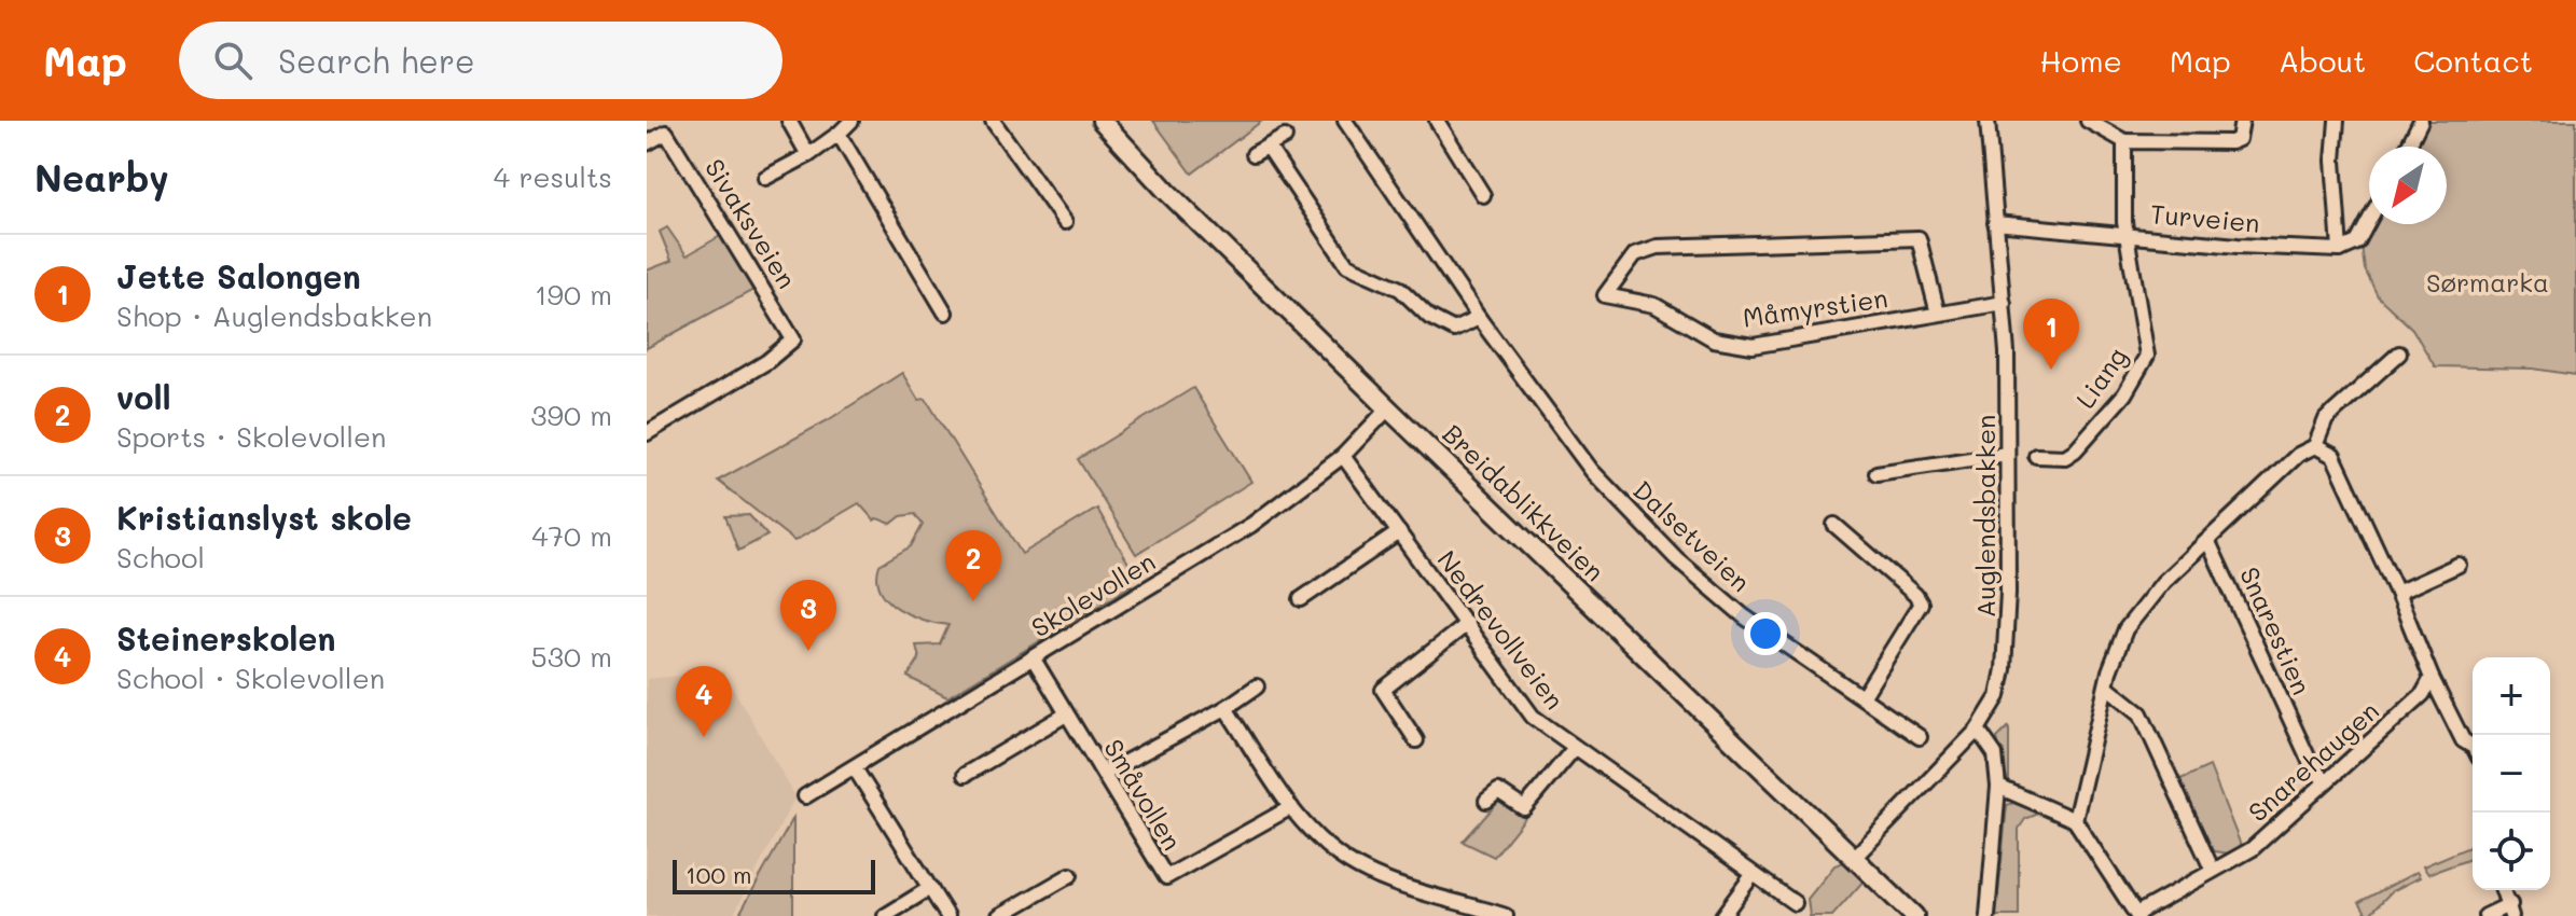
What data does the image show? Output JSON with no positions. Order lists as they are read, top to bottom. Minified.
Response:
{"streets":{"main road":["Breidablikkveien"],"street":["Turveien","Sivaksveien","Måmyrstien","Liang","Auglendsbakken","Dalsetveien","Skolevollen","Nedrevollveien","Snarestien","Snarehaugen","Småvollen"]},"crossings":[["Turveien","Liang"],["Turveien","Auglendsbakken"],["Måmyrstien","Auglendsbakken"],["Breidablikkveien","Auglendsbakken"],["Breidablikkveien","Skolevollen"],["Skolevollen","Nedrevollveien"],["Skolevollen","Småvollen"],["Snarestien","Snarehaugen"]],"parks":["Sørmarka"],"scale_bar":"100 m","north":"bottom left","page":{"header":"Map","search":"Search here","nav":["Home","Map","About","Contact"],"heading":["Nearby","4 results"],"list":[{"mark":"1","name":"Jette Salongen","note":"Shop · Auglendsbakken","value":"190 m"},{"mark":"2","name":"voll","note":"Sports · Skolevollen","value":"390 m"},{"mark":"3","name":"Kristianslyst skole","note":"School","value":"470 m"},{"mark":"4","name":"Steinerskolen","note":"School · Skolevollen","value":"530 m"}],"pins":["1","2","3","4"],"map_buttons":["+","−"],"scale":"100 m"}}
